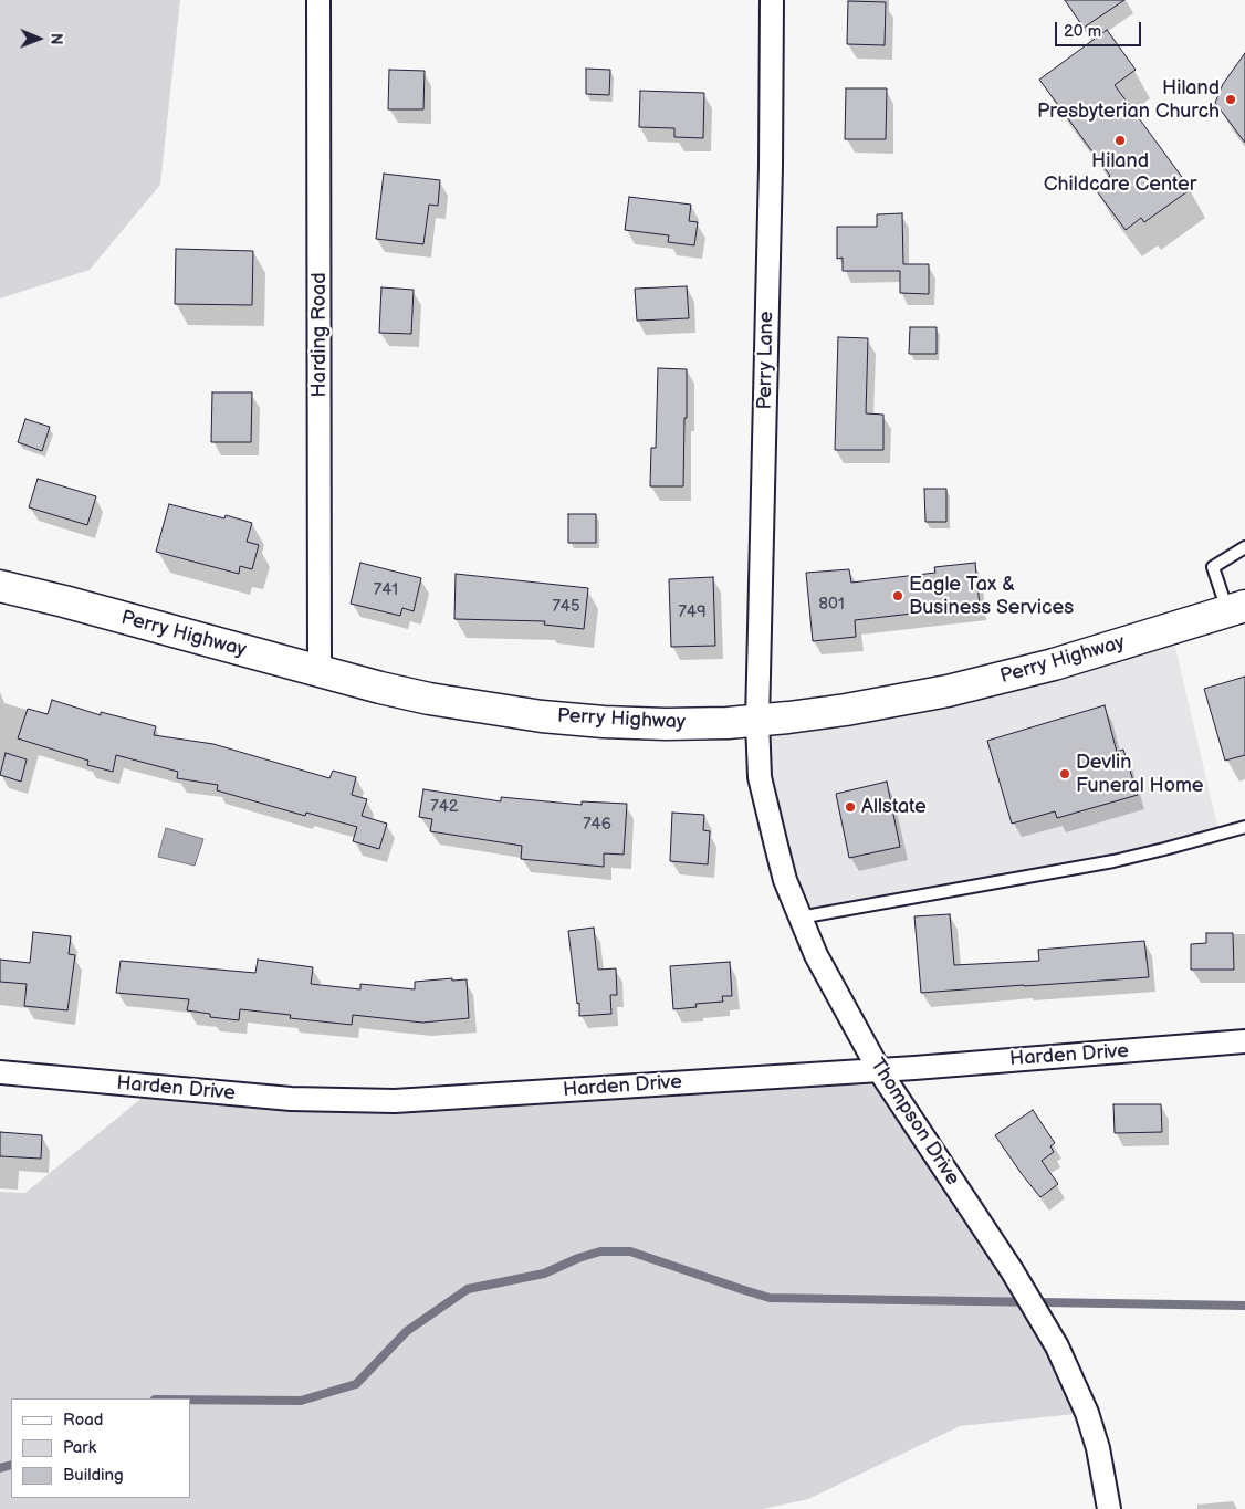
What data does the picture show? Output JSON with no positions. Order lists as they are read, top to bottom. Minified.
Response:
{"streets":{"main road":["Perry Highway"],"street":["Harding Road","Perry Lane","Harden Drive","Thompson Drive"]},"crossings":[["Harding Road","Perry Highway"],["Perry Lane","Perry Highway"],["Perry Lane","Thompson Drive"],["Perry Highway","Thompson Drive"],["Harden Drive","Thompson Drive"]],"places":["Hiland Presbyterian Church","Hiland Childcare Center","Eagle Tax & Business Services","Devlin Funeral Home","Allstate"],"house_numbers":["741","801","745","749","742","746"],"legend":["Road","Park","Building"],"scale_bar":"20 m","north":"right"}
